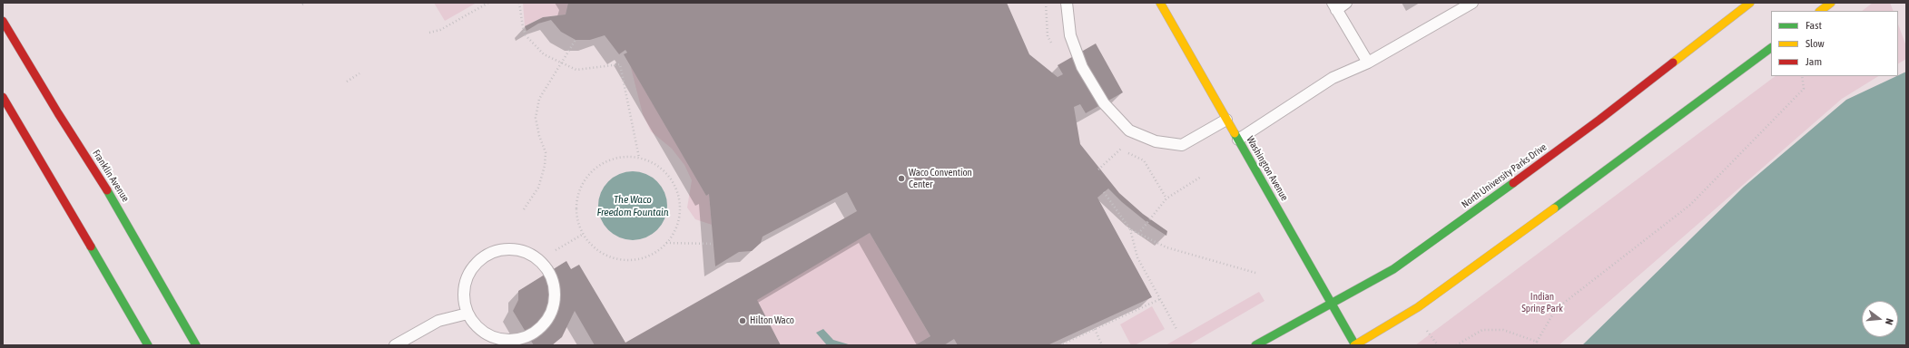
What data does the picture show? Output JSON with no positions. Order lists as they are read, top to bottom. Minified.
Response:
{"streets":{"main road":["Washington Avenue","Franklin Avenue","North University Parks Drive"]},"crossings":[["Washington Avenue","North University Parks Drive"]],"water":["The Waco Freedom Fountain"],"parks":["Indian Spring Park"],"places":["Waco Convention Center","Hilton Waco"],"legend":["Fast","Slow","Jam"],"north":"right"}
